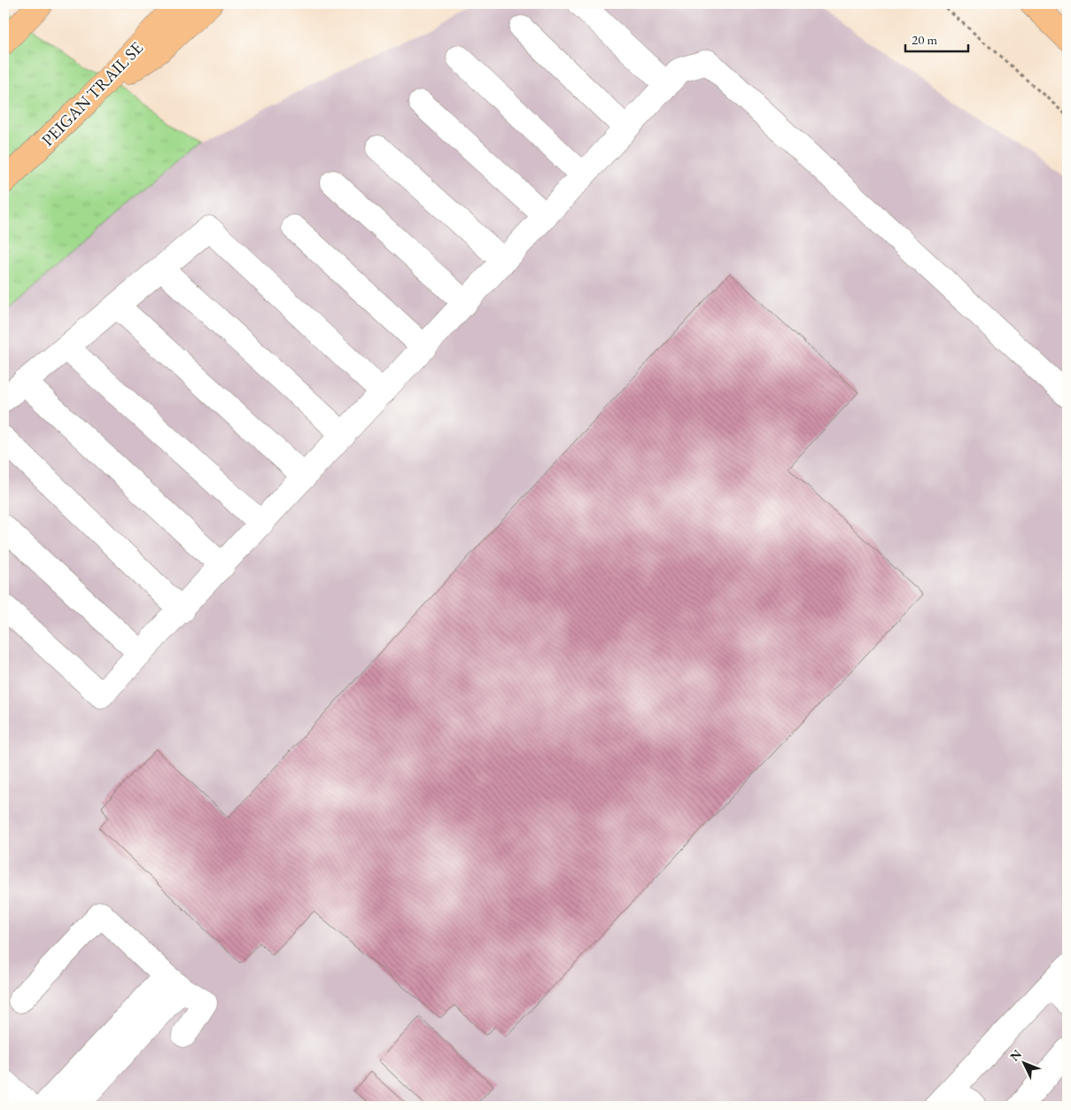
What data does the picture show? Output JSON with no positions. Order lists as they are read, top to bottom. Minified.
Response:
{"streets":{"main road":["PEIGAN TRAIL SE"]},"scale_bar":"20 m","north":"top left"}
